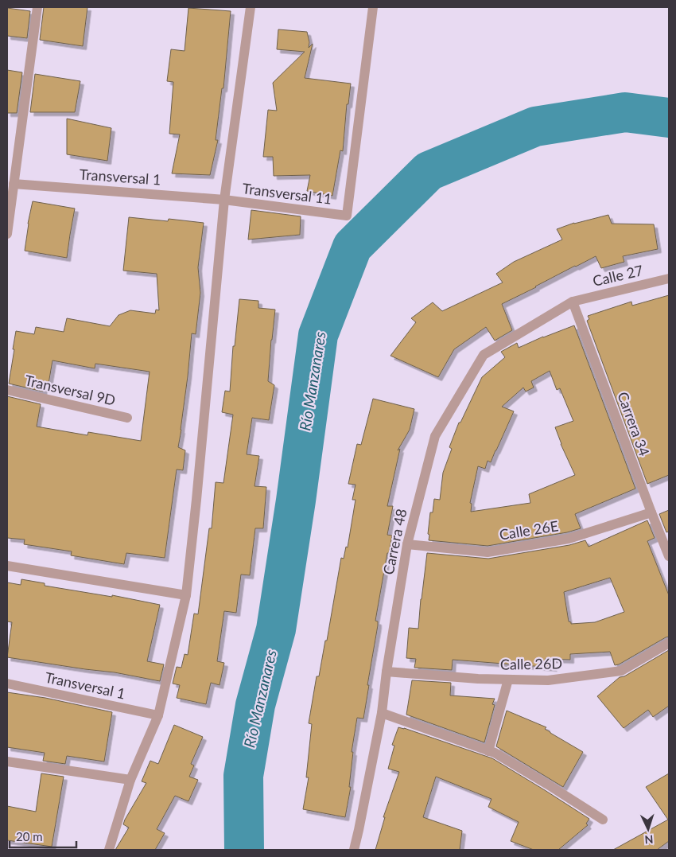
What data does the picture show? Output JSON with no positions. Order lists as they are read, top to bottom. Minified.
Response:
{"streets":{"street":["Transversal 1","Transversal 11","Calle 27","Transversal 9D","Carrera 34","Calle 26E","Carrera 48","Calle 26D"]},"crossings":[["Transversal 1","Transversal 11"],["Calle 27","Carrera 34"],["Calle 27","Carrera 48"],["Carrera 34","Calle 26E"],["Carrera 34","Carrera 48"],["Calle 26E","Carrera 48"],["Carrera 48","Calle 26D"]],"water":["Río Manzanares"],"scale_bar":"20 m","north":"bottom"}
